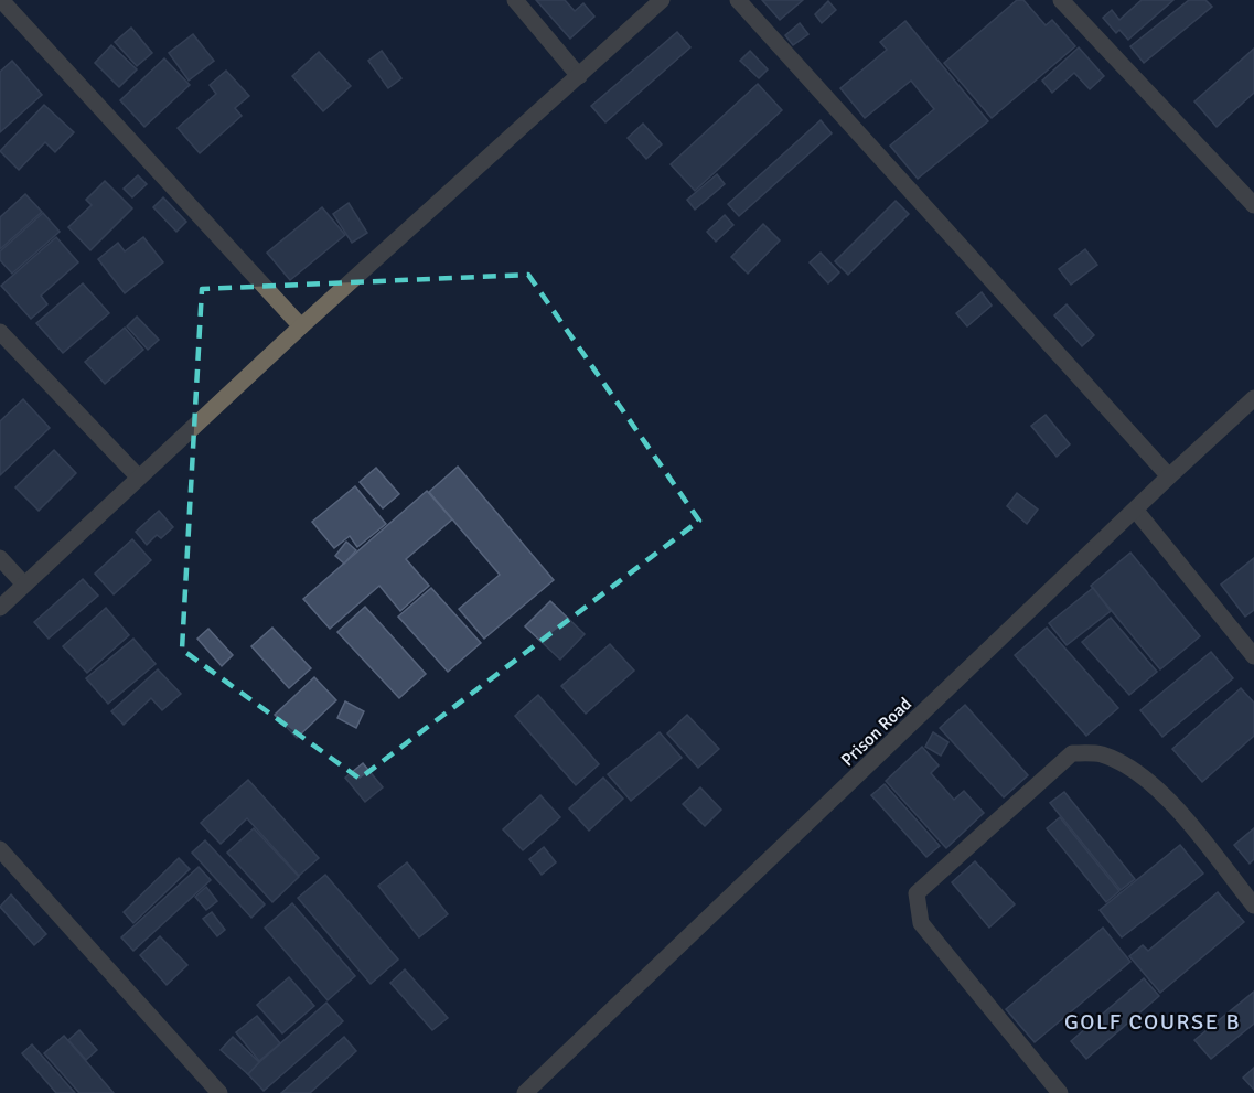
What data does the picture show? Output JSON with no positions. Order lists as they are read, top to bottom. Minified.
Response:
{"streets":{"street":["Prison Road"]},"districts":["GOLF COURSE B"]}
